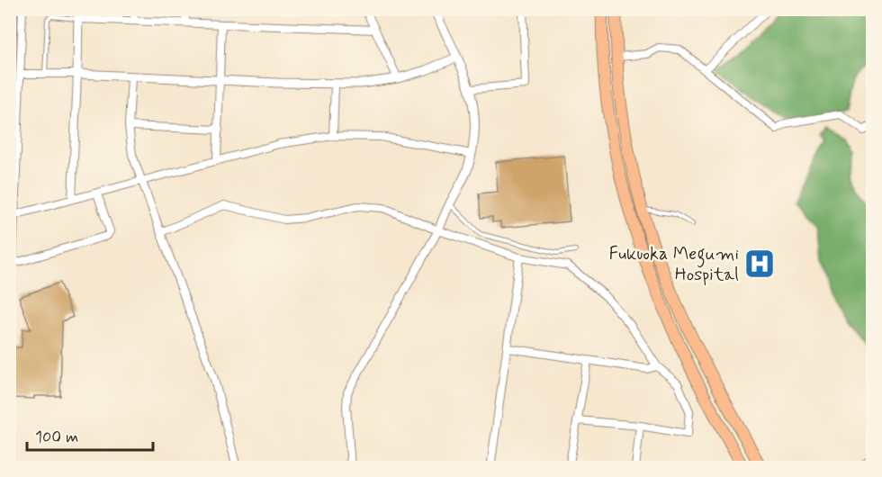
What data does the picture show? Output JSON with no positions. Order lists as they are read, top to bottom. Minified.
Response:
{"places":{"hospital":["Fukuoka Megumi Hospital"]},"scale_bar":"100 m"}
